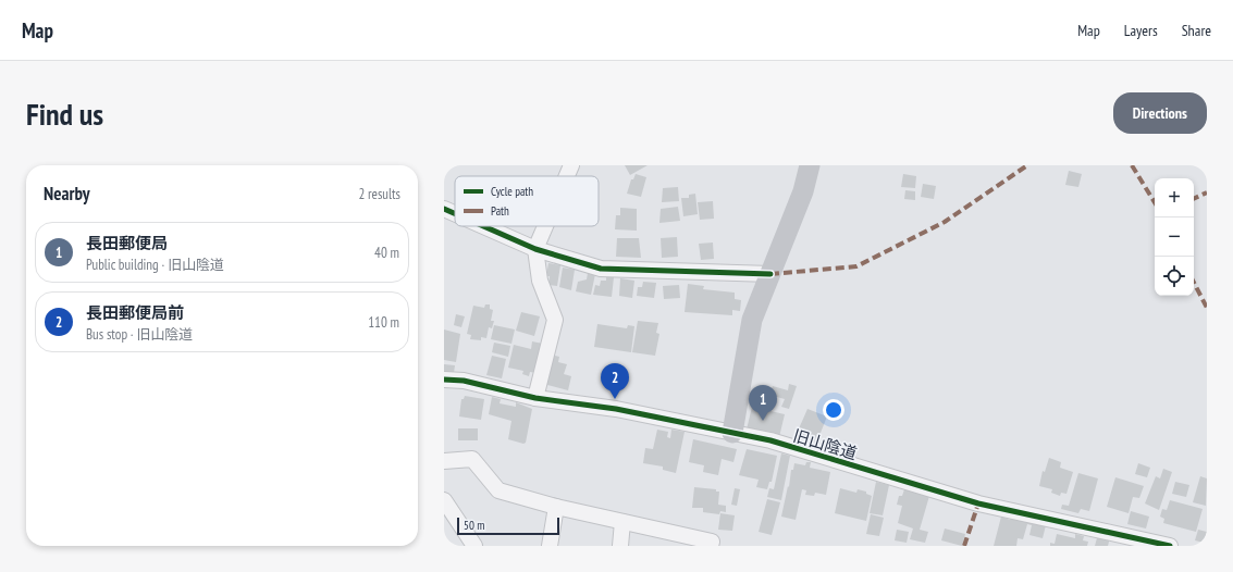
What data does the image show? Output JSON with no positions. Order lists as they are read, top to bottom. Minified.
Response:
{"streets":{"street":["旧山陰道"]},"legend":["Cycle path","Path"],"scale_bar":"50 m","page":{"header":"Map","nav":["Map","Layers","Share"],"buttons":"Directions","title":"Find us","heading":["Nearby","2 results"],"map_buttons":["+","−"],"list":[{"mark":"1","name":"長田郵便局","note":"Public building · 旧山陰道","value":"40 m"},{"mark":"2","name":"長田郵便局前","note":"Bus stop · 旧山陰道","value":"110 m"}],"pins":["2","1"],"scale":"50 m"}}
